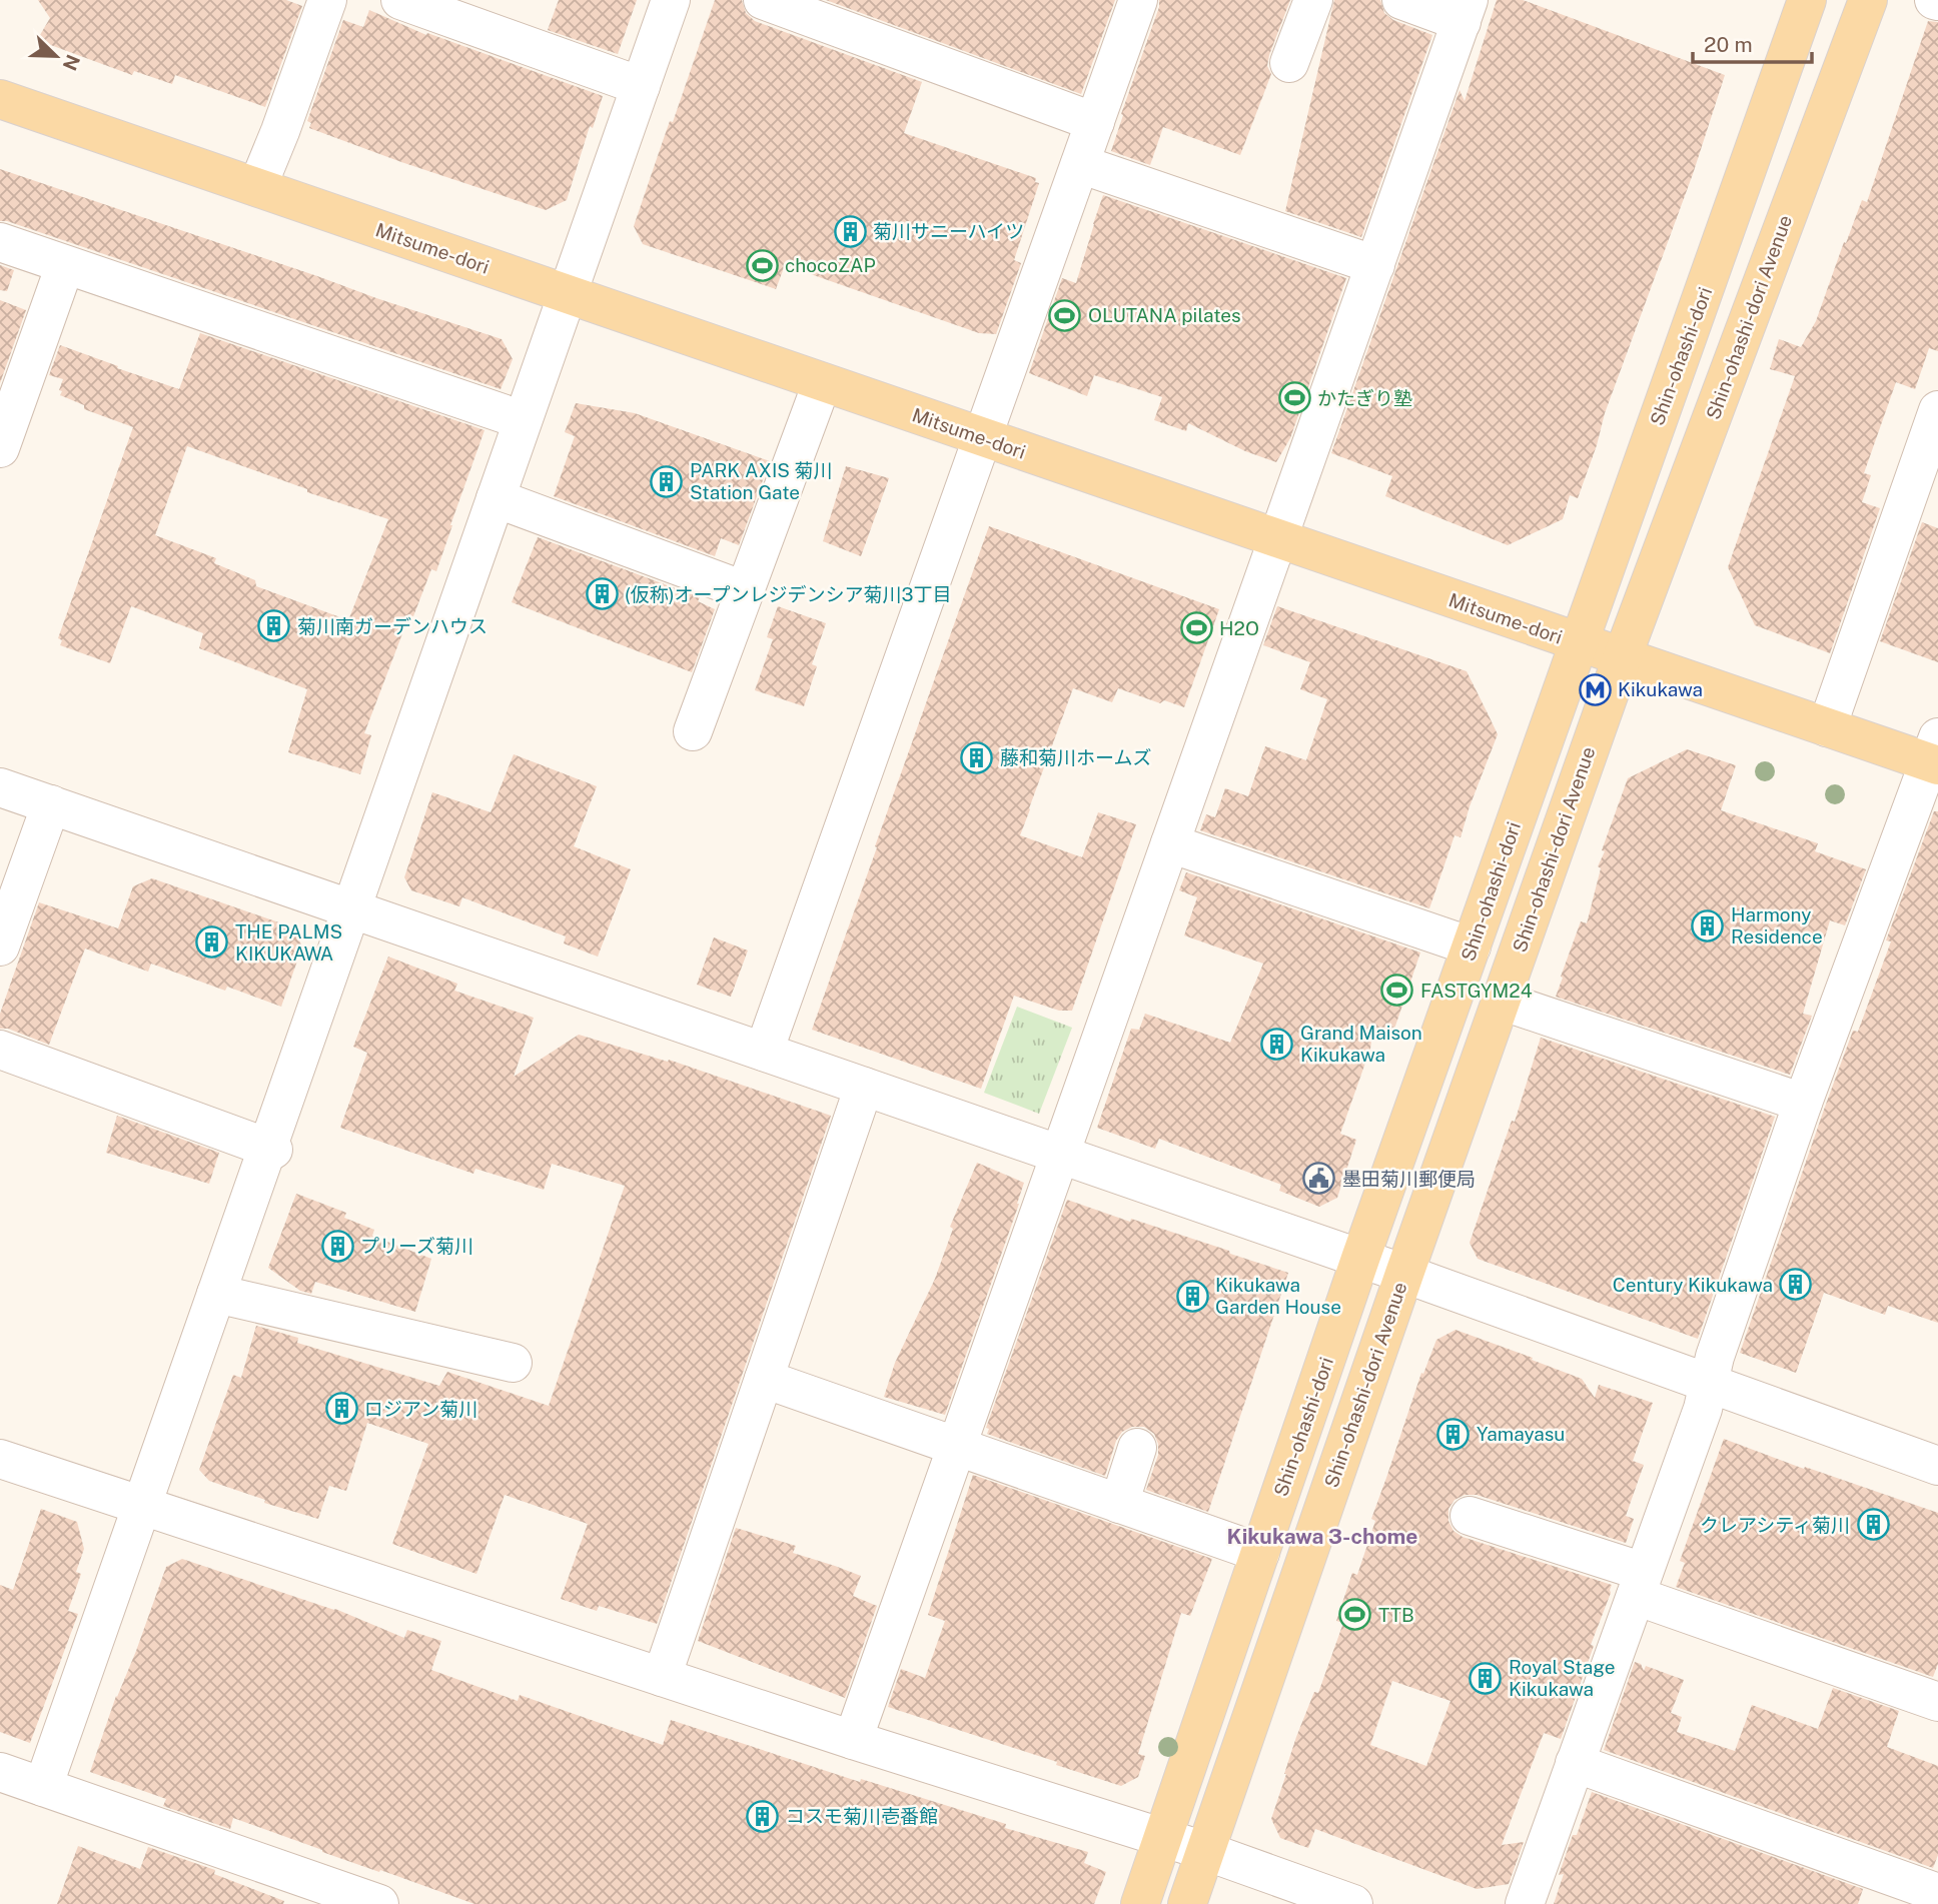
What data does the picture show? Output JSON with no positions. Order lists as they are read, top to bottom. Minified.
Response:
{"streets":{"main road":["Mitsume-dori","Shin-ohashi-dori Avenue","Shin-ohashi-dori"]},"crossings":[["Mitsume-dori","Shin-ohashi-dori Avenue"],["Mitsume-dori","Shin-ohashi-dori"]],"districts":["Kikukawa 3-chome"],"places":{"building":["菊川サニーハイツ","PARK AXIS 菊川 Station Gate","(仮称)オープンレジデンシア菊川3丁目","菊川南ガーデンハウス","藤和菊川ホームズ","Harmony Residence","THE PALMS KIKUKAWA","Grand Maison Kikukawa","プリーズ菊川","Century Kikukawa","Kikukawa Garden House","ロジアン菊川","Yamayasu","クレアシティ菊川","Royal Stage Kikukawa","コスモ菊川壱番館"],"sports":["chocoZAP","OLUTANA pilates","かたぎり塾","H2O","FASTGYM24","TTB"],"metro station":["Kikukawa"],"public building":["墨田菊川郵便局"]},"scale_bar":"20 m","north":"bottom right"}
